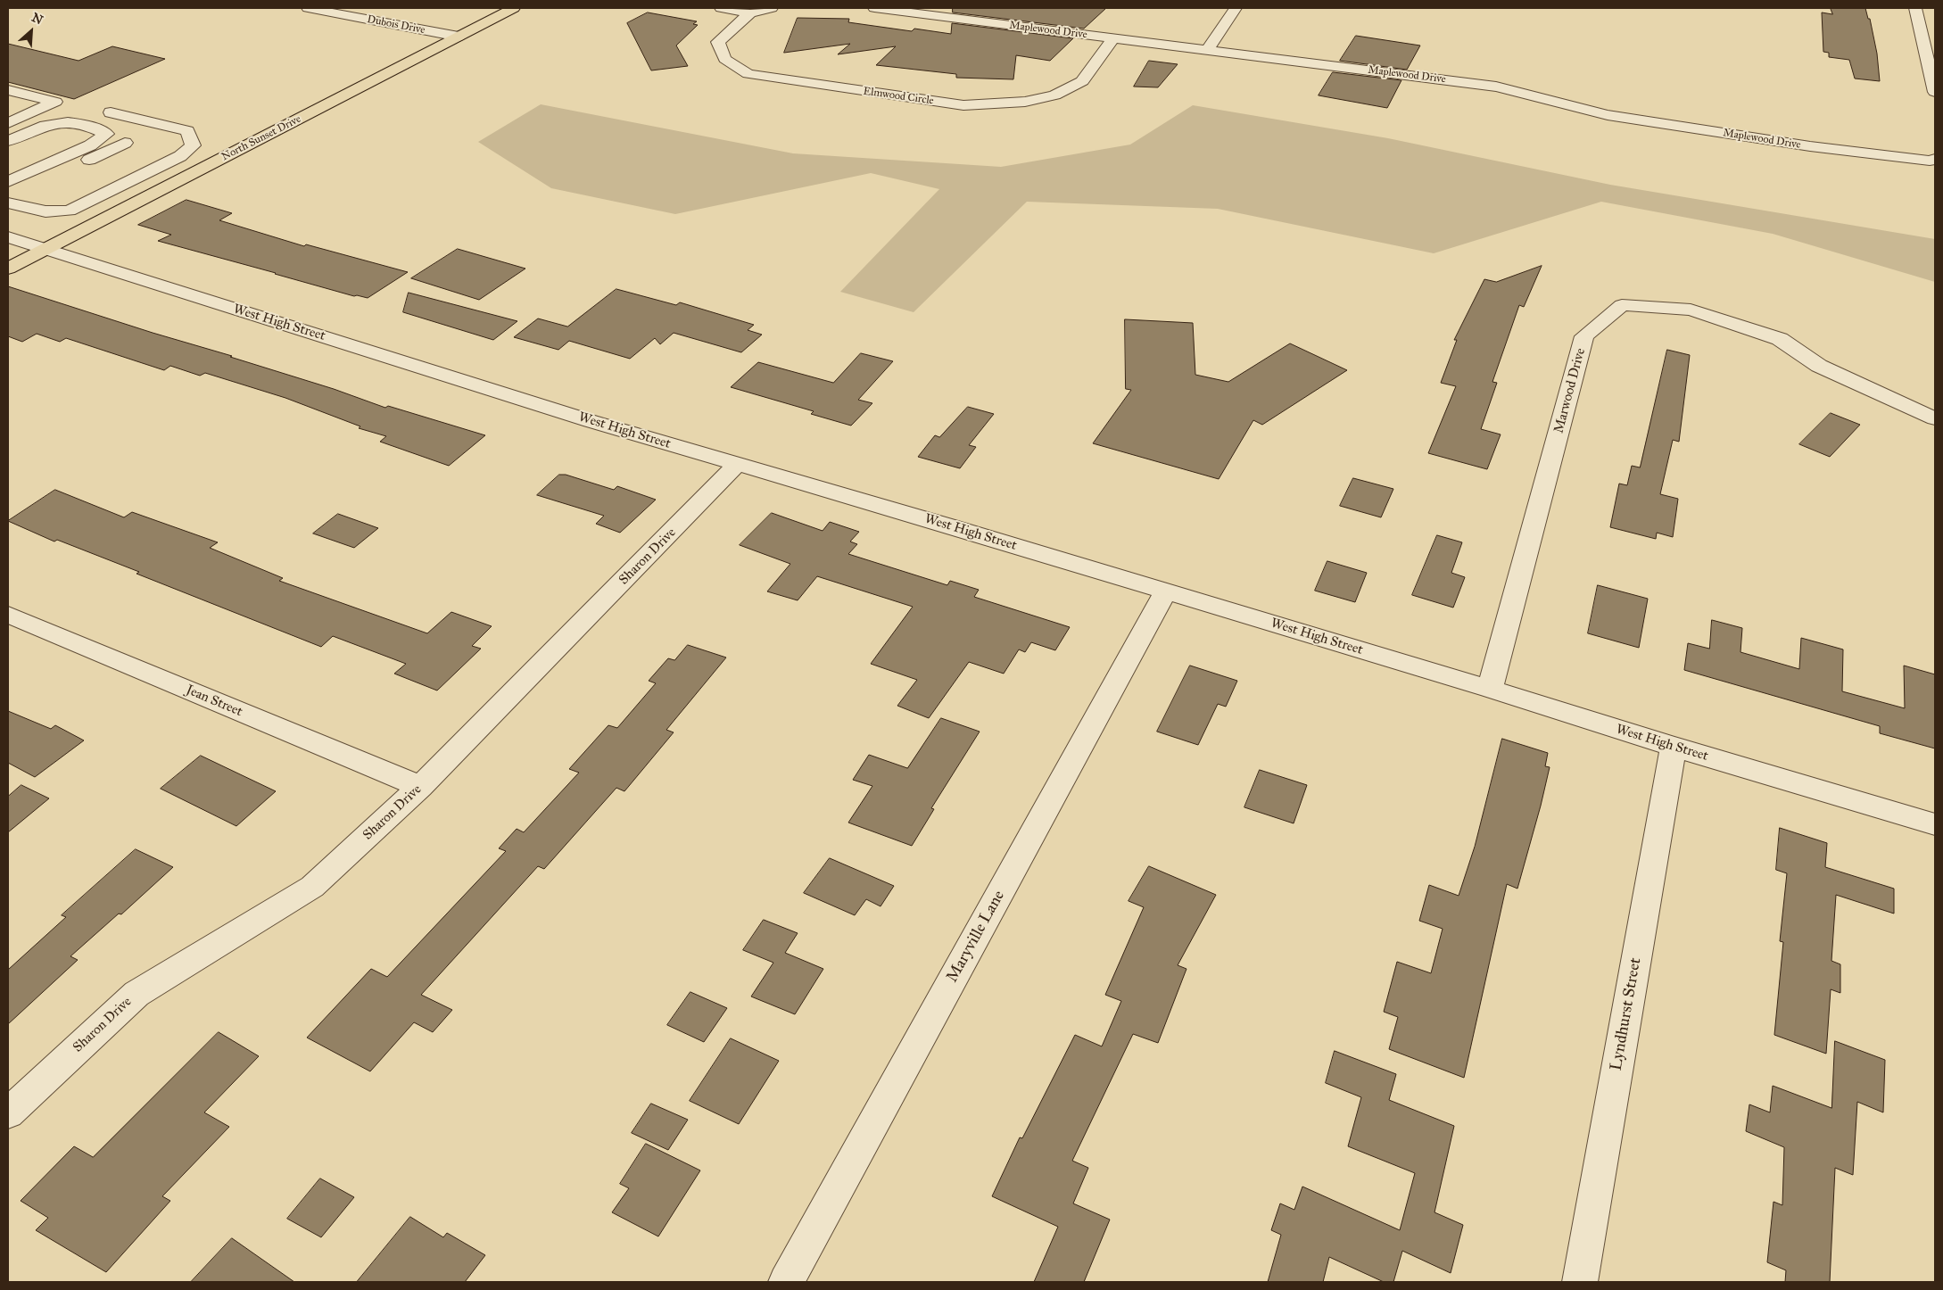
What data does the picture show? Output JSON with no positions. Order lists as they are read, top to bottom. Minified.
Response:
{"streets":{"main road":["North Sunset Drive"],"street":["Dubois Drive","Maplewood Drive","Elmwood Circle","West High Street","Marwood Drive","Sharon Drive","Jean Street","Maryville Lane","Lyndhurst Street"]},"crossings":[["Dubois Drive","North Sunset Drive"],["Maplewood Drive","Elmwood Circle"],["North Sunset Drive","West High Street"],["West High Street","Marwood Drive"],["West High Street","Sharon Drive"],["West High Street","Maryville Lane"],["West High Street","Lyndhurst Street"],["Sharon Drive","Jean Street"]],"north":"top right"}
